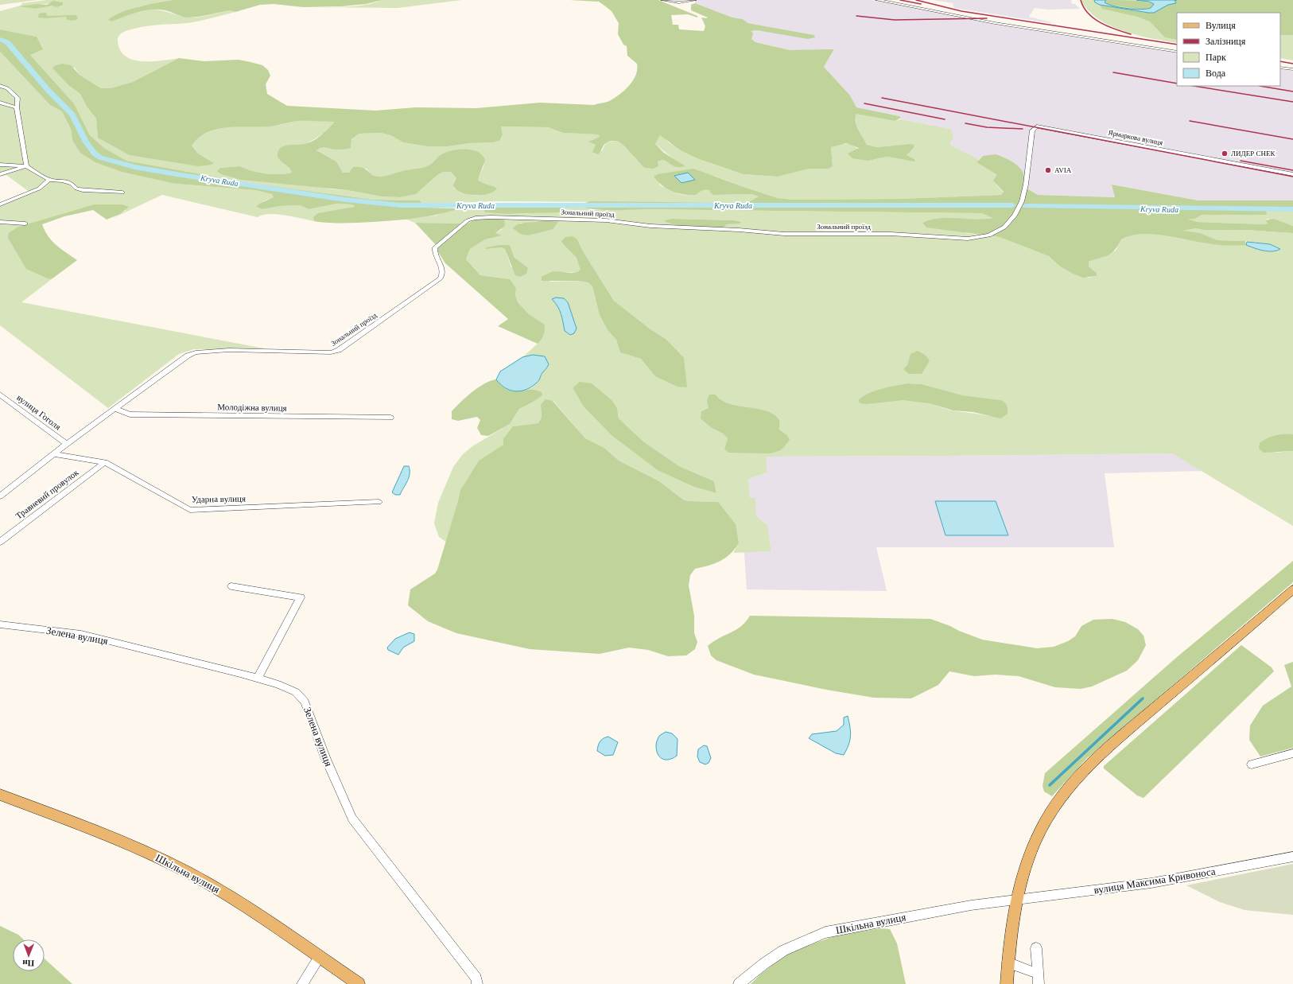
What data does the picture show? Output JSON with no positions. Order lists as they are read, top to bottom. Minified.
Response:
{"streets":{"main road":["Шкільна вулиця"],"street":["Ярмаркова вулиця","Зональний проїзд","Молодіжна вулиця","вулиця Гоголя","Травневий провулок","Ударна вулиця","Зелена вулиця","вулиця Максима Кривоноса"]},"crossings":[["Ярмаркова вулиця","Зональний проїзд"],["Зональний проїзд","Молодіжна вулиця"],["Травневий провулок","Ударна вулиця"],["Шкільна вулиця","вулиця Максима Кривоноса"]],"water":["Kryva Ruda"],"places":["ЛИДЕР СНЕК","AVIA"],"legend":["Вулиця","Залізниця","Парк","Вода"],"north":"bottom"}
